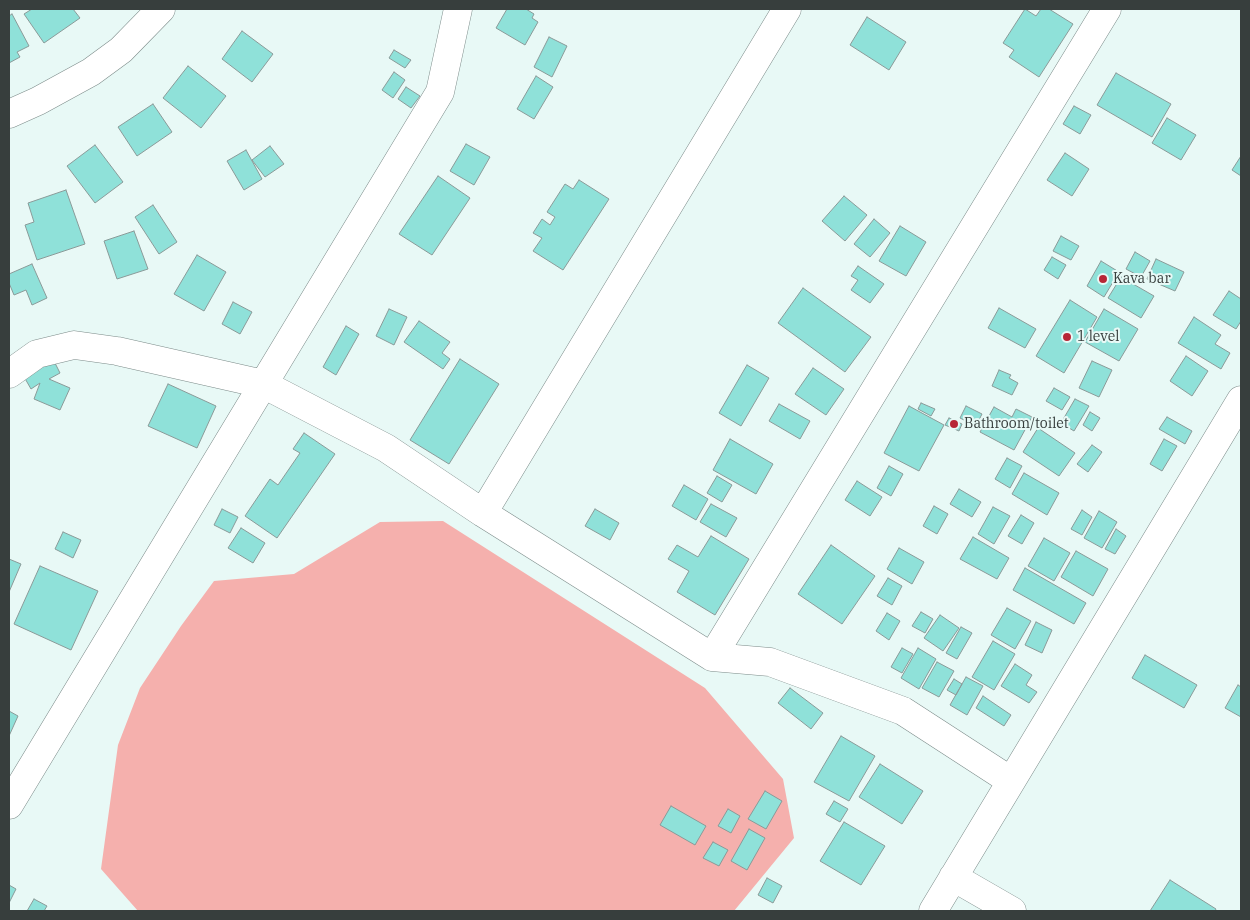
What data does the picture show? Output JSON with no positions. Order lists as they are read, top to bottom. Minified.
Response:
{"places":["Kava bar","1 level","Bathroom/toilet"]}
